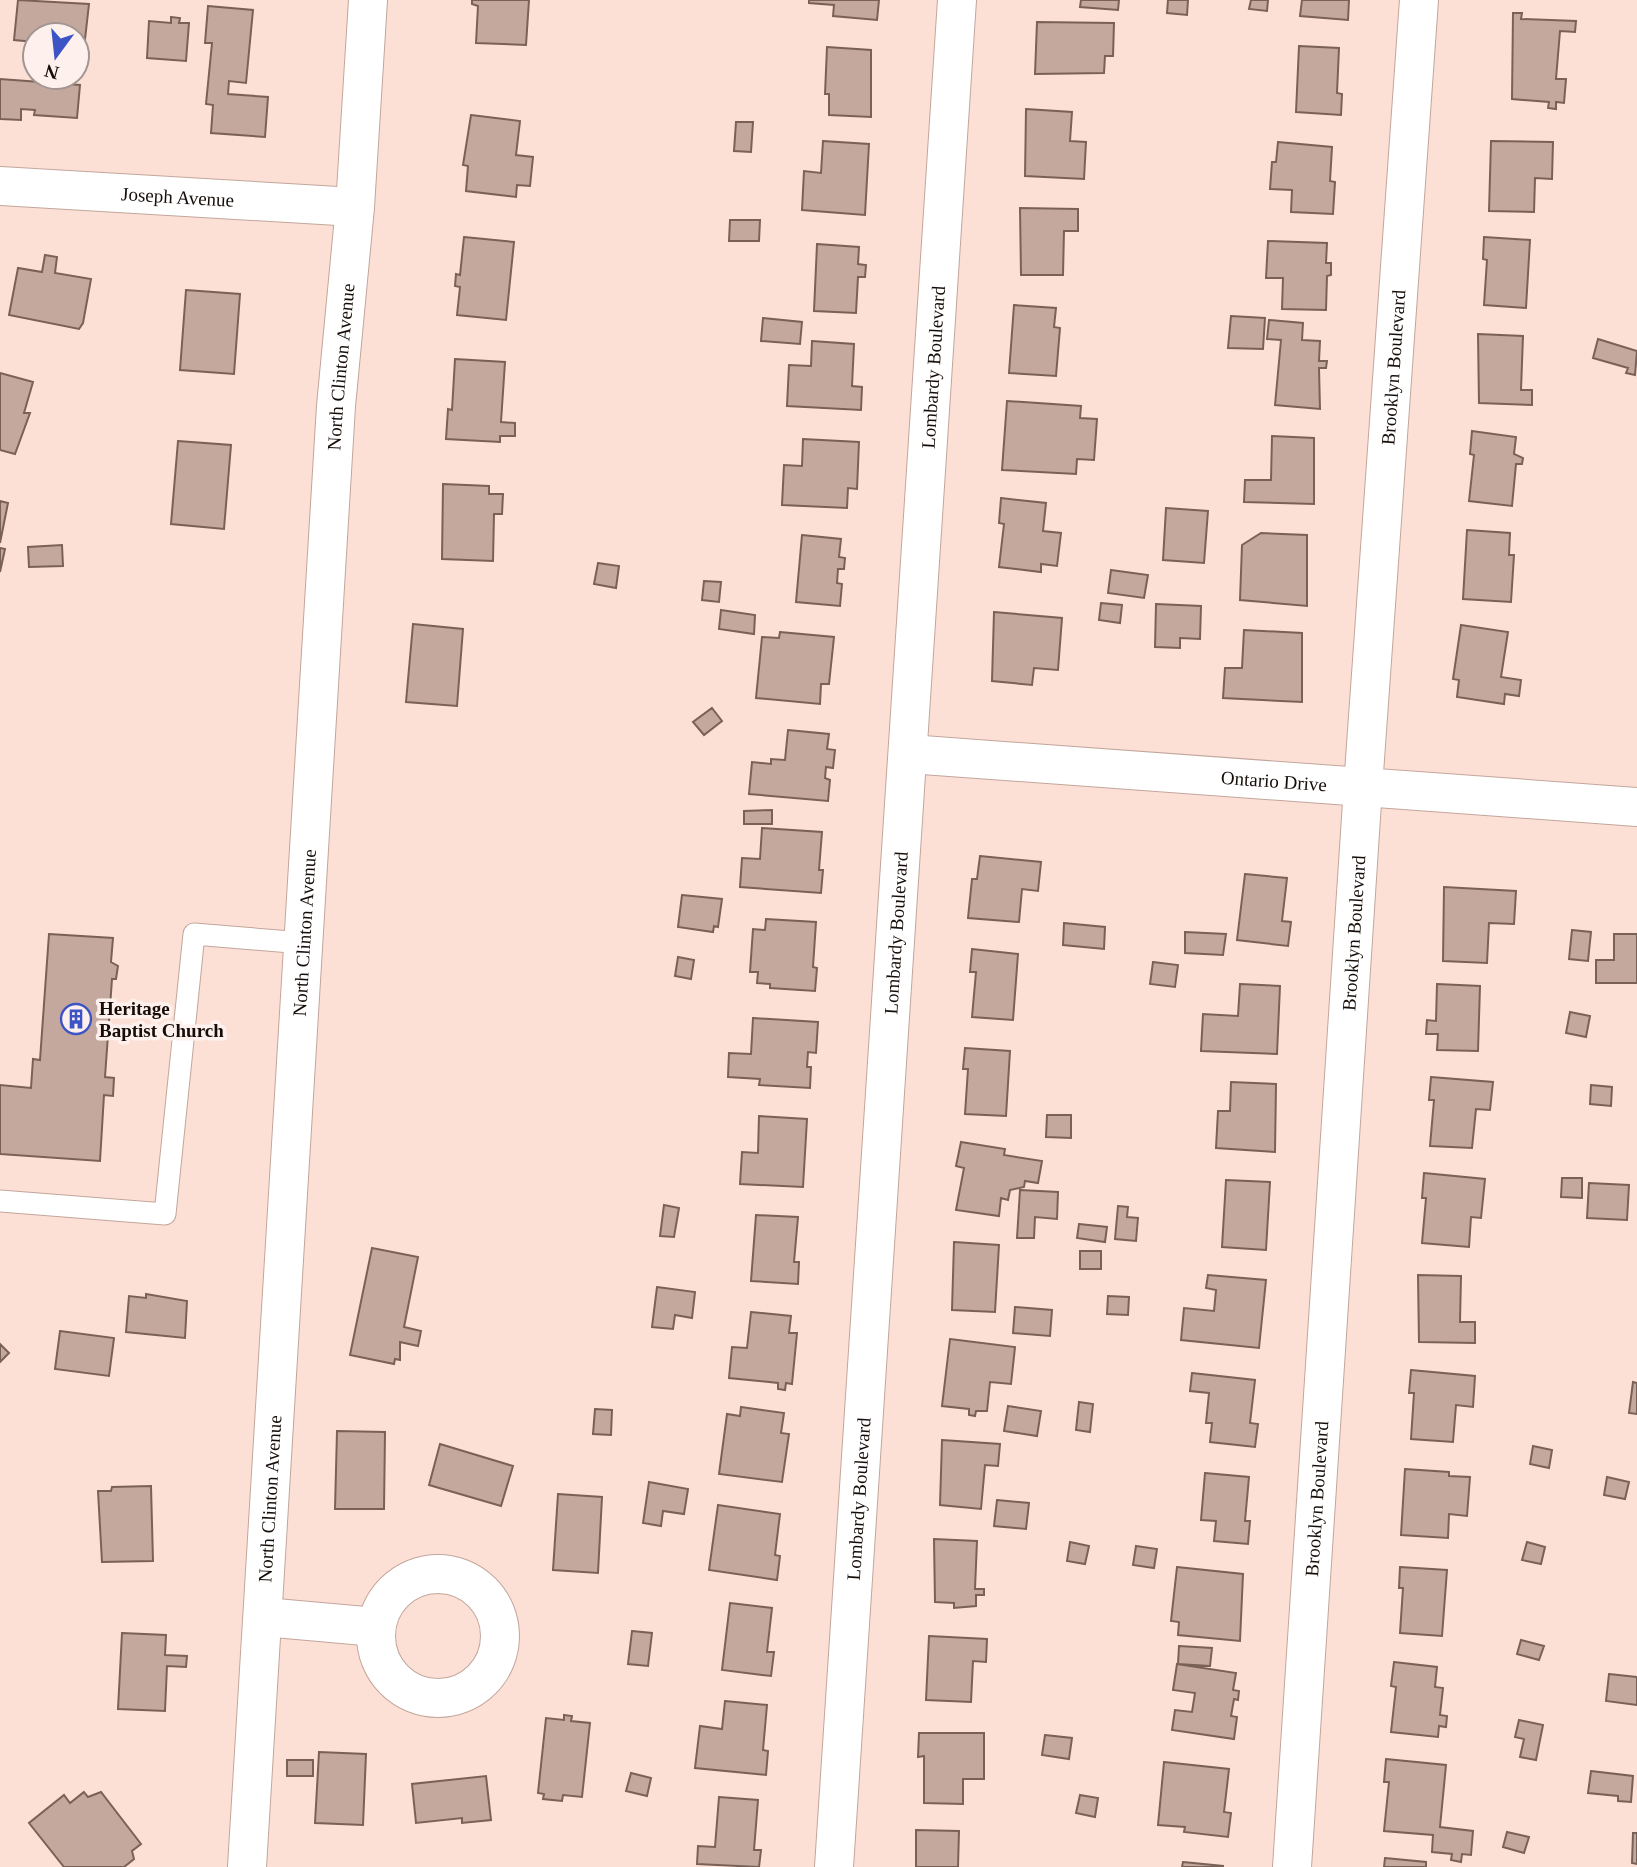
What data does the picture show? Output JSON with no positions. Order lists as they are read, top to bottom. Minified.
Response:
{"streets":{"street":["Joseph Avenue","North Clinton Avenue","Lombardy Boulevard","Brooklyn Boulevard","Ontario Drive"]},"crossings":[["Joseph Avenue","North Clinton Avenue"],["Lombardy Boulevard","Ontario Drive"],["Brooklyn Boulevard","Ontario Drive"]],"places":{"building":["Heritage Baptist Church"]},"north":"bottom"}
